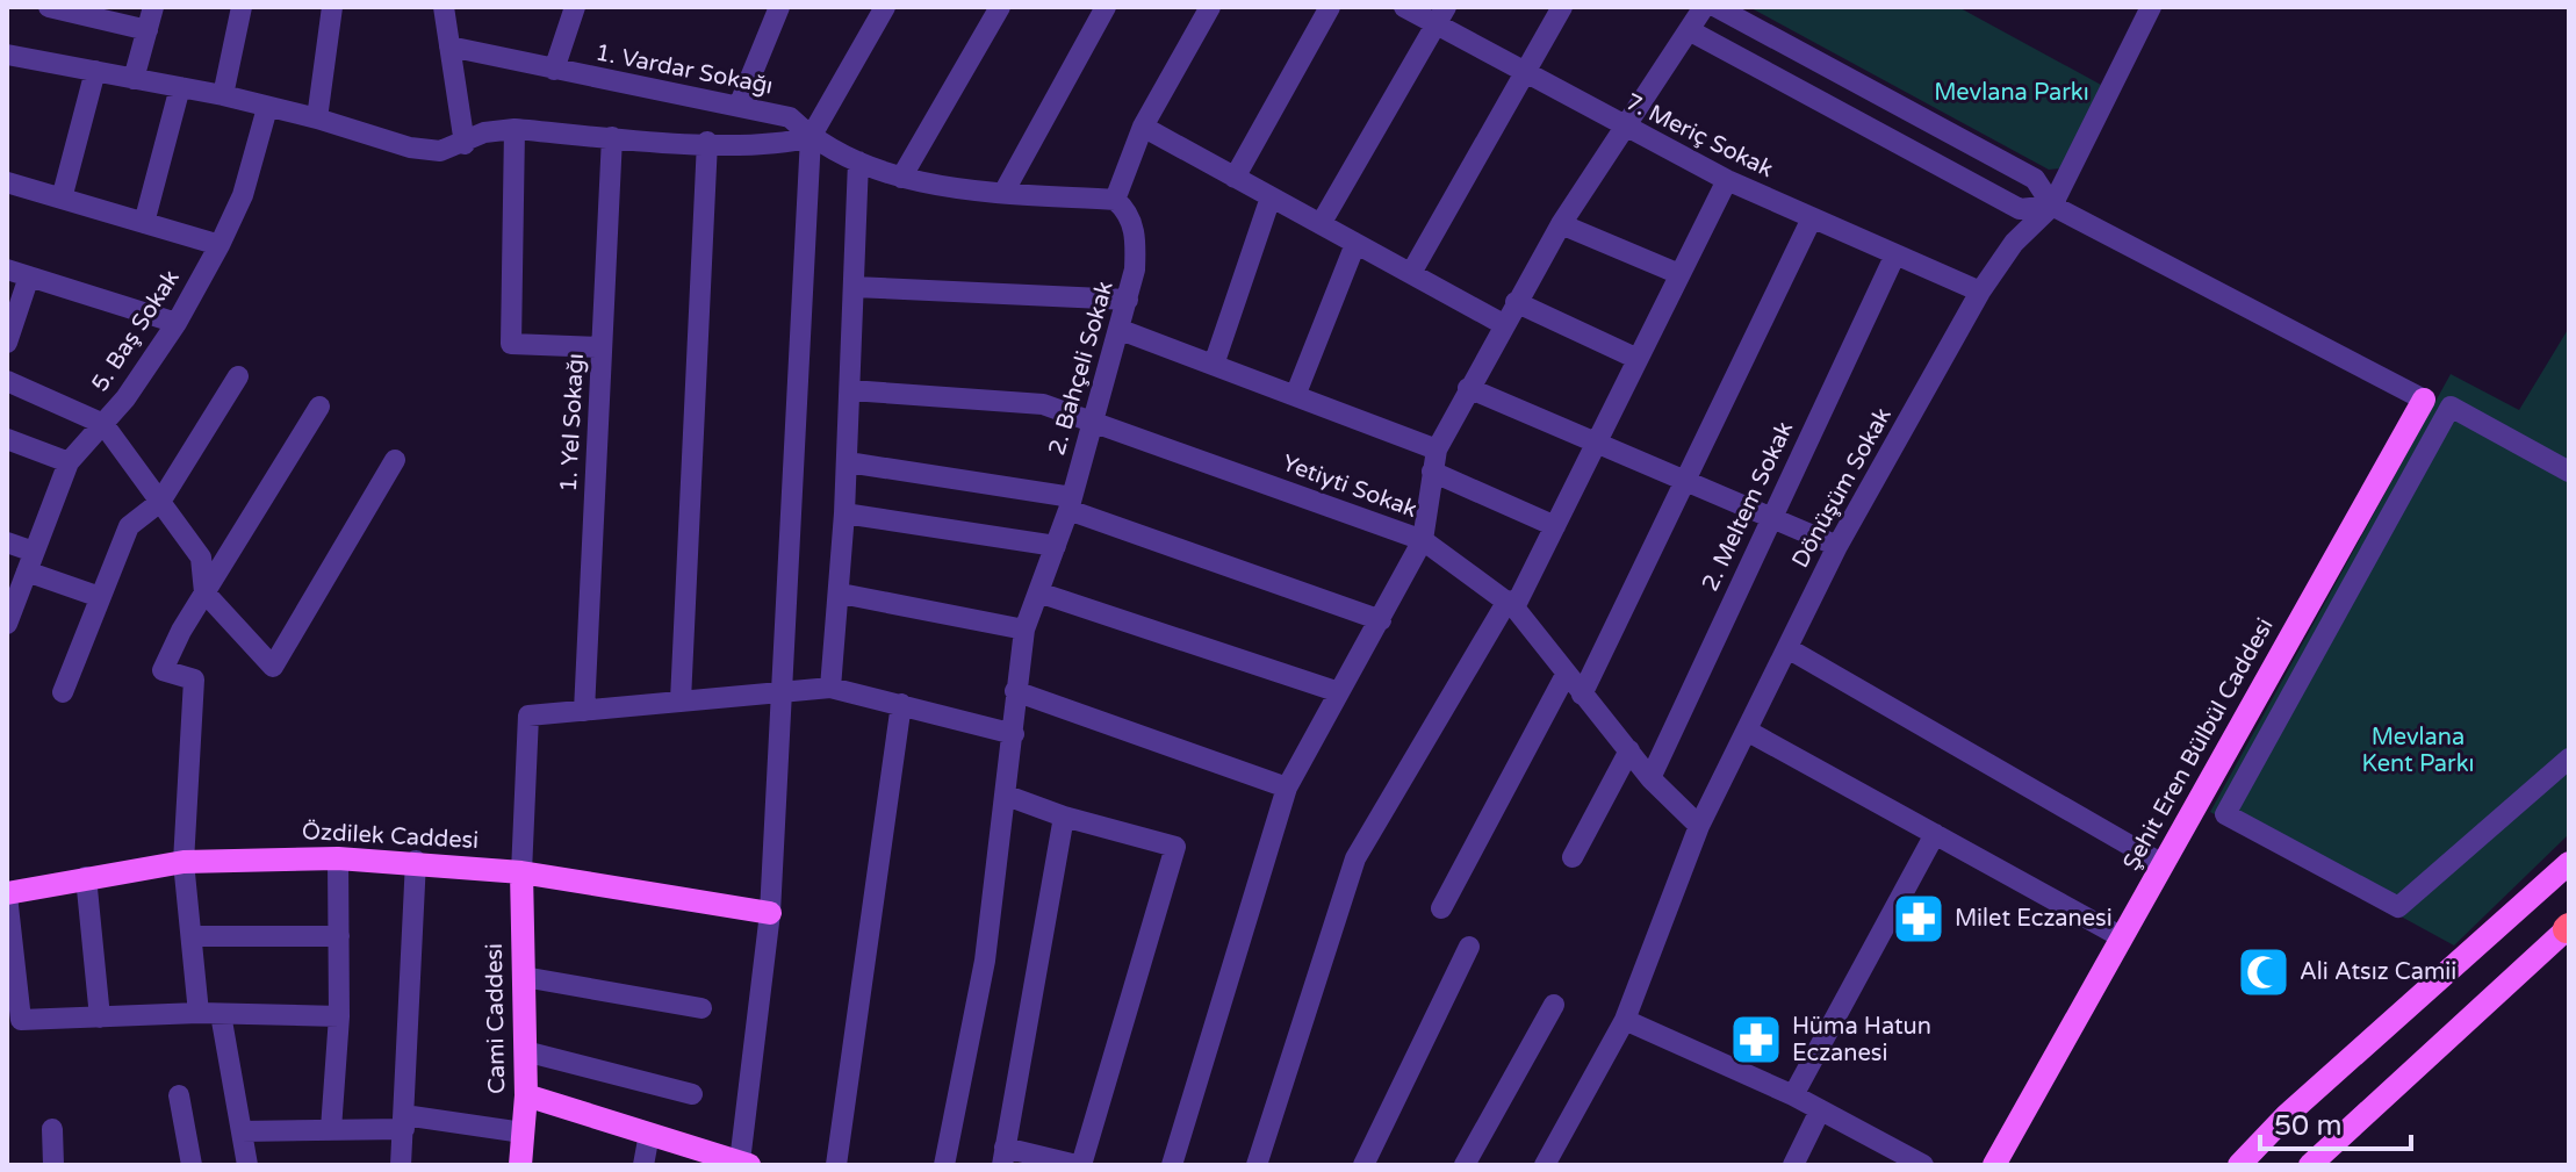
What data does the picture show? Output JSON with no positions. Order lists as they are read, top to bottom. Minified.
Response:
{"streets":{"main road":["Şehit Eren Bülbül Caddesi","Özdilek Caddesi","Cami Caddesi"],"street":["1. Vardar Sokağı","7. Meriç Sokak","5. Baş Sokak","2. Bahçeli Sokak","1. Yel Sokağı","Yetiyti Sokak","Dönüşüm Sokak","2. Meltem Sokak"]},"crossings":[["1. Vardar Sokağı","2. Bahçeli Sokak"],["7. Meriç Sokak","Dönüşüm Sokak"],["7. Meriç Sokak","2. Meltem Sokak"],["2. Bahçeli Sokak","Yetiyti Sokak"],["Yetiyti Sokak","Dönüşüm Sokak"],["Yetiyti Sokak","2. Meltem Sokak"],["Özdilek Caddesi","Cami Caddesi"]],"parks":["Mevlana Parkı","Mevlana Kent Parkı"],"places":{"pharmacy":["Milet Eczanesi","Hüma Hatun Eczanesi"],"mosque":["Ali Atsız Camii"]},"scale_bar":"50 m"}
